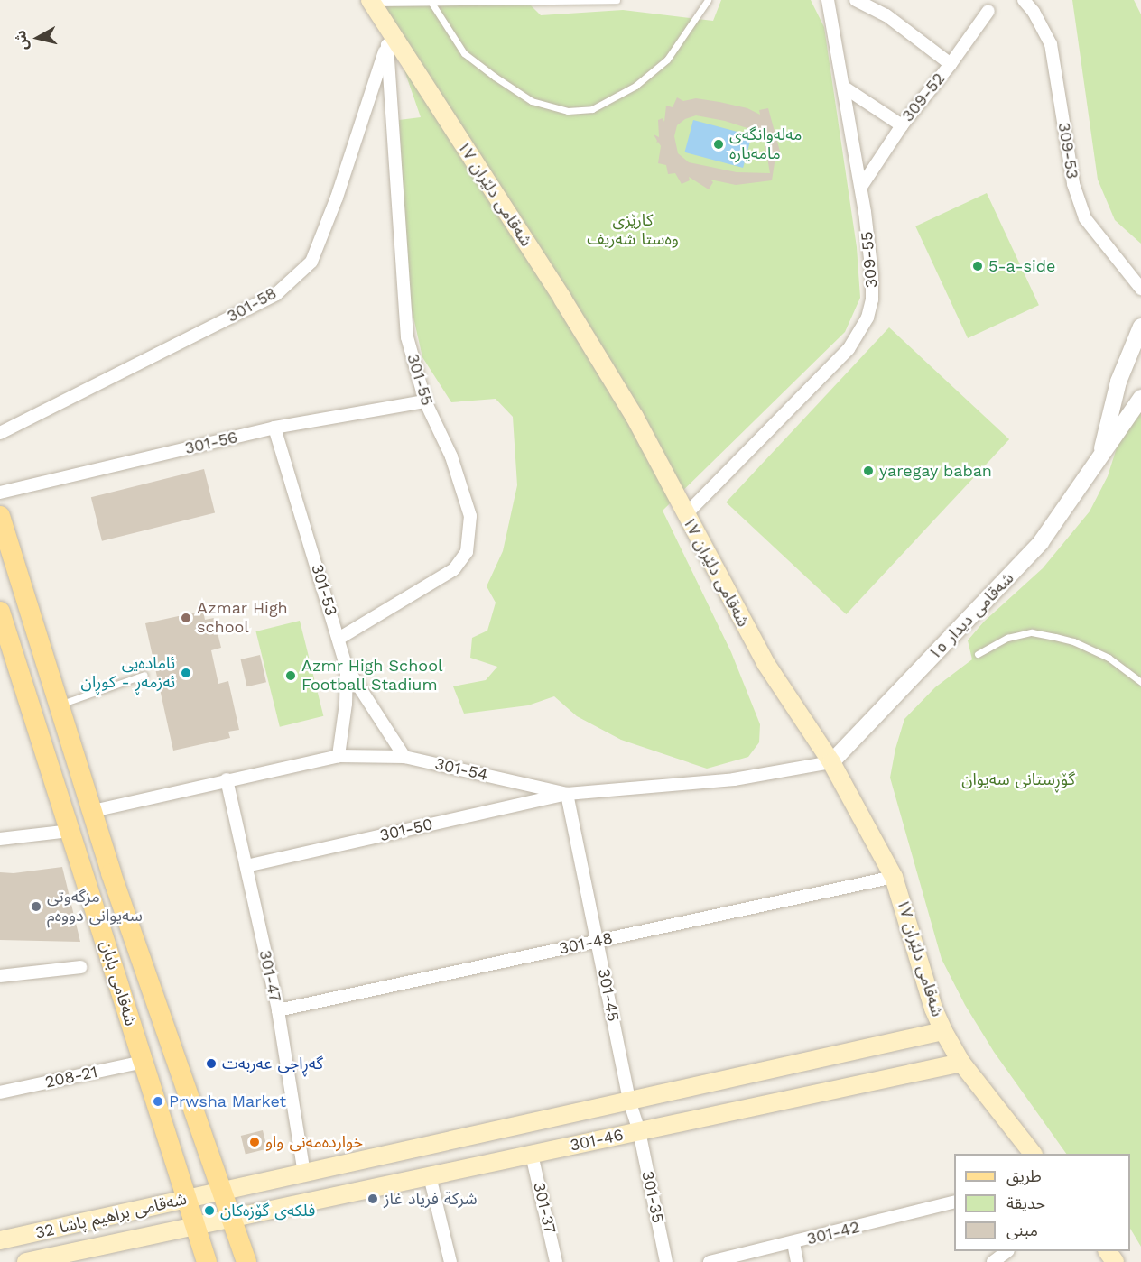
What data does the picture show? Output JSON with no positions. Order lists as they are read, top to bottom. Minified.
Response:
{"streets":{"main road":["شەقامی دلێران ١٧","شەقامی بابان","301-46","شەقامی براهیم پاشا 32"],"street":["309-52","309-53","309-55","301-58","301-55","301-56","301-53","شەقامی دیدار ١٥","301-54","301-50","301-48","301-47","301-45","208-21","301-35","301-37","301-42"]},"crossings":[["309-52","309-55"],["شەقامی دلێران ١٧","309-55"],["شەقامی دلێران ١٧","301-58"],["شەقامی دلێران ١٧","301-55"],["شەقامی دلێران ١٧","شەقامی دیدار ١٥"],["شەقامی دلێران ١٧","301-54"],["شەقامی دلێران ١٧","301-48"],["شەقامی دلێران ١٧","301-46"],["301-58","301-55"],["301-55","301-56"],["301-55","301-53"],["301-56","301-53"],["301-53","301-54"],["شەقامی دیدار ١٥","301-54"],["301-54","301-50"],["301-54","301-47"],["301-54","301-45"],["301-50","301-47"],["301-50","301-45"],["301-48","301-47"],["301-48","301-45"],["301-47","301-46"],["شەقامی بابان","208-21"],["شەقامی بابان","شەقامی براهیم پاشا 32"],["301-45","301-46"],["301-45","301-35"],["301-46","301-35"],["301-46","301-37"],["301-46","شەقامی براهیم پاشا 32"]],"parks":["کارێزی وەستا شەریف","گۆڕستانی سەیوان"],"places":["مەلەوانگەی مامەیارە","5-a-side","yaregay baban","Azmar High school","ئامادەیی ئەزمەڕ - کوڕان","Azmr High School Football Stadium","مزگەوتی سەیوانی دووەم","گەڕاجی عەربەت","Prwsha Market","خواردەمەنی واو","شرکة فرياد غاز","فلکەی گۆزەکان"],"legend":["طريق","حديقة","مبنى"],"north":"left"}
